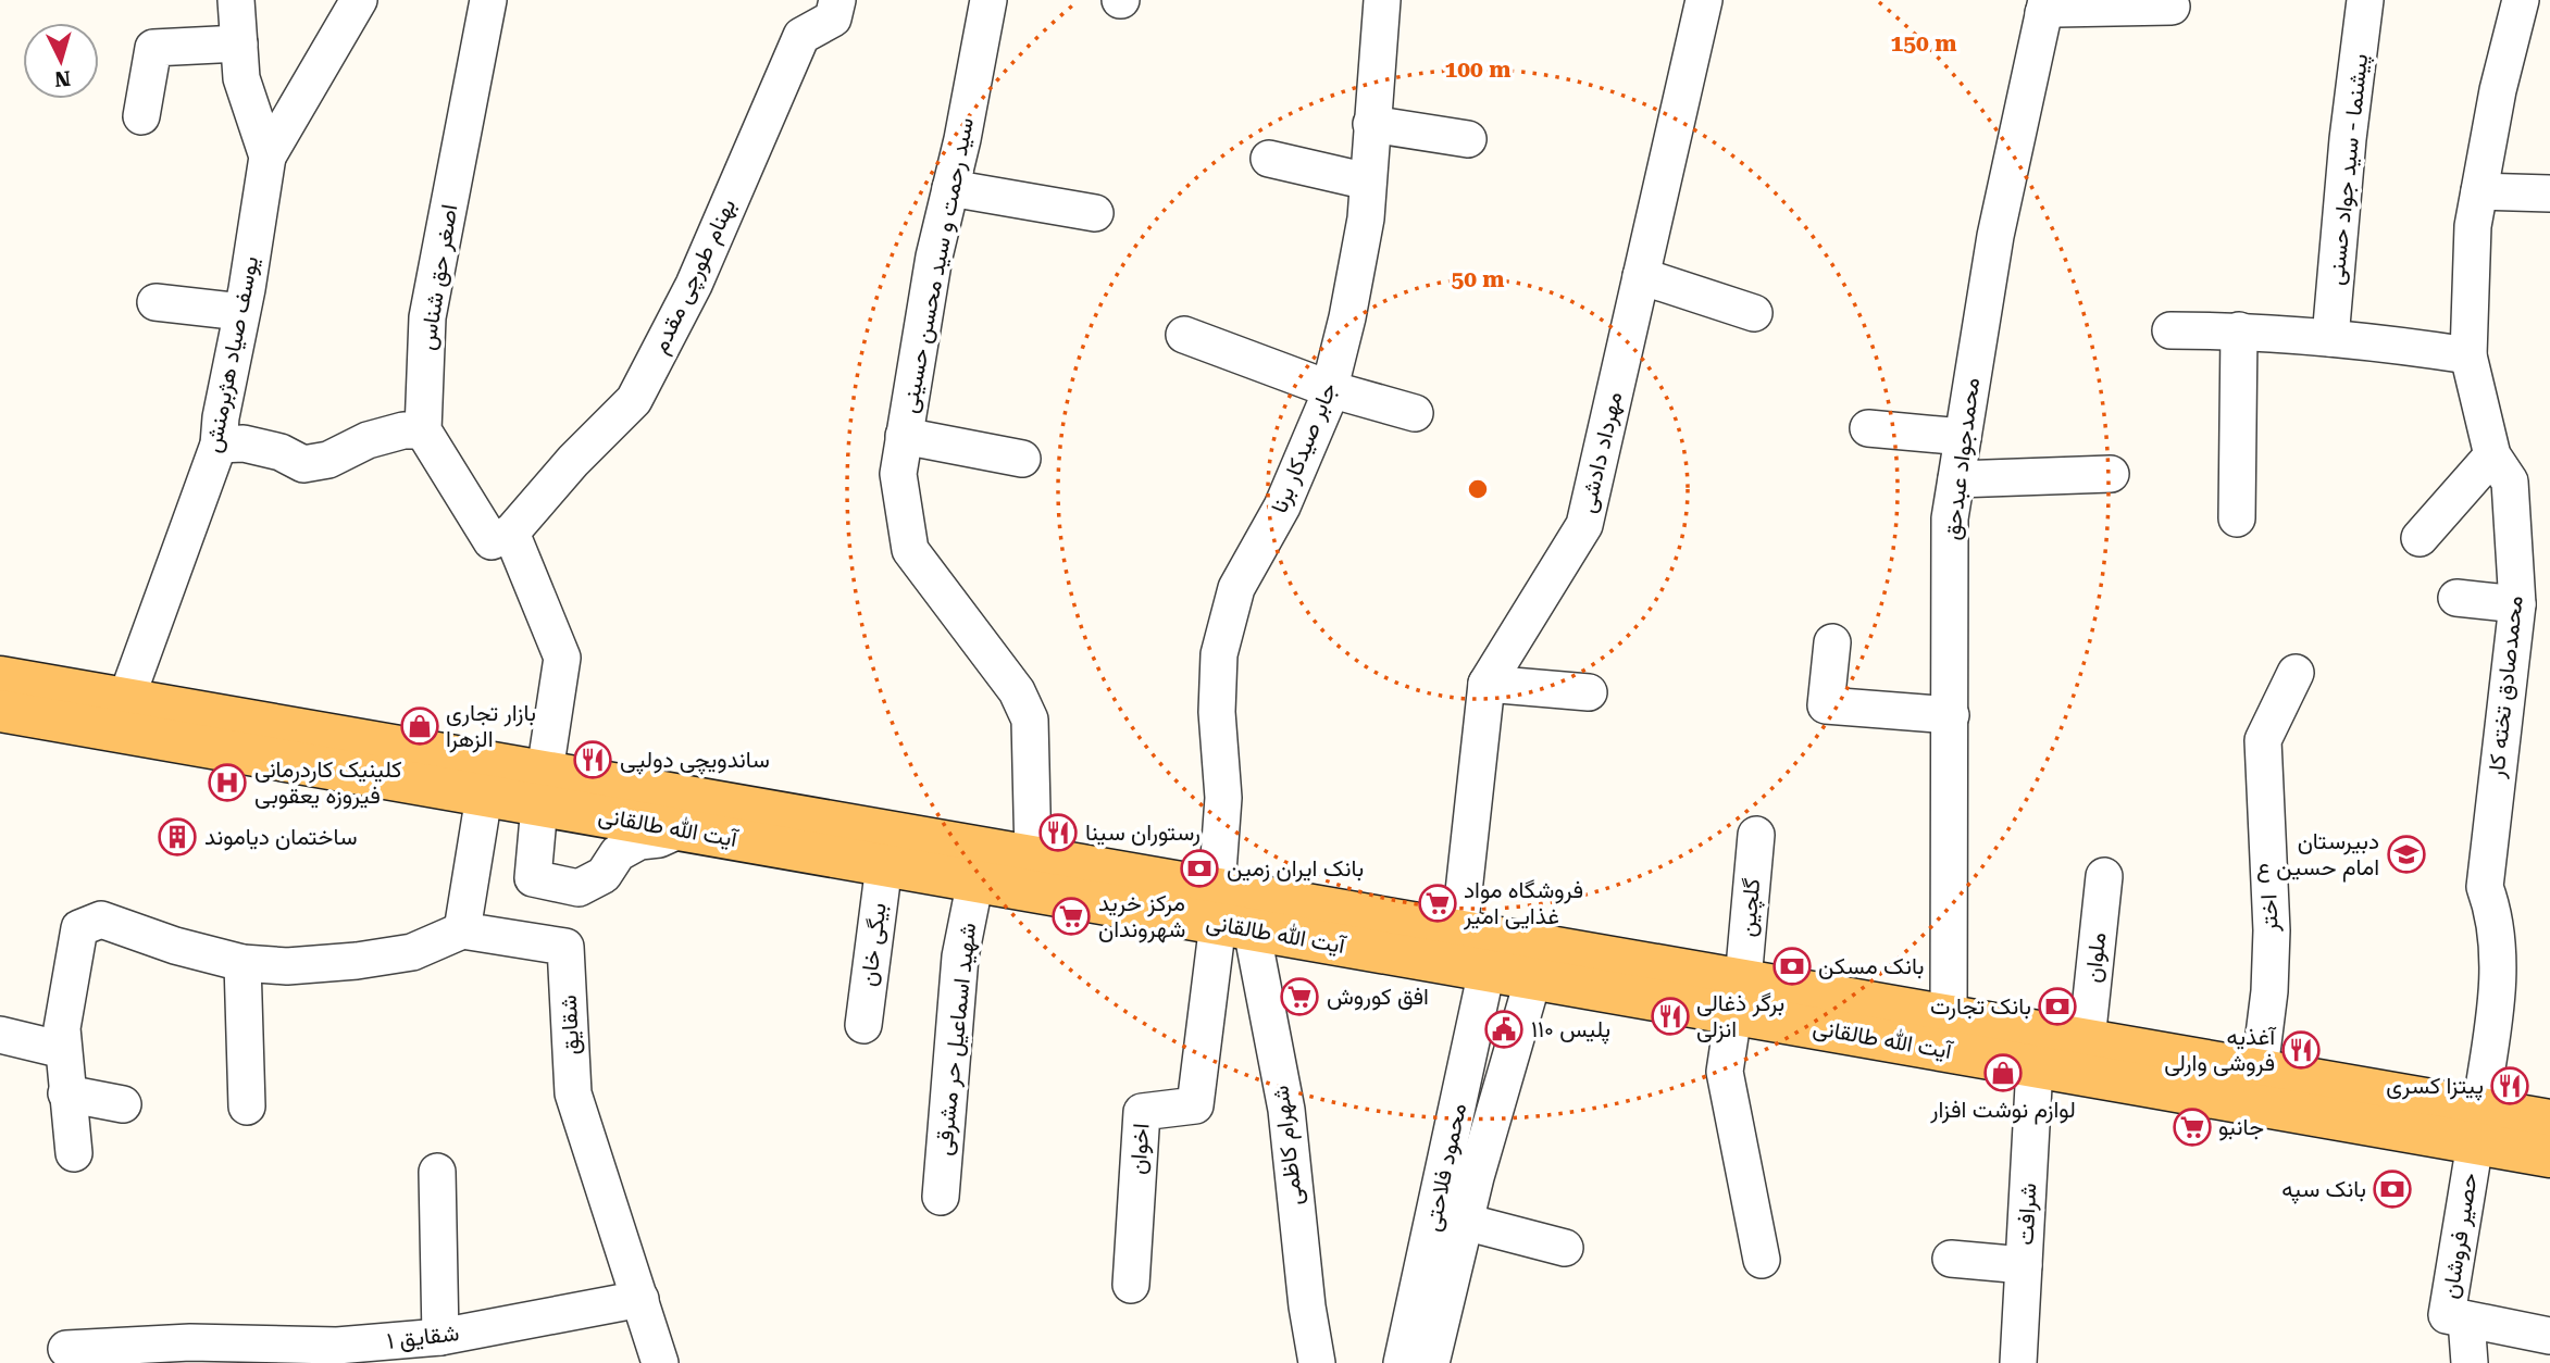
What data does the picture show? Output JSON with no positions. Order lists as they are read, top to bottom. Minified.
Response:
{"streets":{"main road":["آیت الله طالقانی"],"street":["پیشنما - سید جواد حسنی","سید رحمت و سید محسن حسینی","بهنام طورچی مقدم","اصغر حق شناس","یوسف صیاد هژبرمنش","جابر صیدکار برنا","مهرداد دادشی","محمدجواد عبدحق","محمدصادق تخته کار","گلچین","اختر","بیگی خان","ملوان","شقایق","شهید اسماعیل حر مشرقی","شهرام کاظمی","اخوان","محمود فلاحتی","شرافت","حصیر فروشان","شقایق ۱"]},"crossings":[["سید رحمت و سید محسن حسینی","آیت الله طالقانی"],["یوسف صیاد هژبرمنش","آیت الله طالقانی"],["جابر صیدکار برنا","آیت الله طالقانی"],["جابر صیدکار برنا","شهرام کاظمی"],["جابر صیدکار برنا","اخوان"],["مهرداد دادشی","آیت الله طالقانی"],["مهرداد دادشی","محمود فلاحتی"],["محمدجواد عبدحق","آیت الله طالقانی"],["محمدصادق تخته کار","آیت الله طالقانی"],["محمدصادق تخته کار","حصیر فروشان"],["آیت الله طالقانی","گلچین"],["آیت الله طالقانی","اختر"],["آیت الله طالقانی","بیگی خان"],["آیت الله طالقانی","ملوان"],["آیت الله طالقانی","شهید اسماعیل حر مشرقی"],["آیت الله طالقانی","شهرام کاظمی"],["آیت الله طالقانی","اخوان"],["آیت الله طالقانی","محمود فلاحتی"],["آیت الله طالقانی","شرافت"],["آیت الله طالقانی","حصیر فروشان"],["شقایق","شقایق ۱"],["شهرام کاظمی","اخوان"]],"places":{"shop":["بازار تجاری الزهرا","لوازم نوشت افزار"],"restaurant":["ساندویچی دولپی","رستوران سینا","برگر ذغالی انزلی","آغذیه فروشی وارلی","پیتزا کسری"],"hospital":["کلینیک کاردرمانی فیروزه یعقوبی"],"building":["ساختمان دیاموند"],"school or university":["دبیرستان امام حسین ع"],"bank":["بانک ایران زمین","بانک مسکن","بانک تجارت","بانک سپه"],"supermarket":["فروشگاه مواد غذایی امیر","مرکز خرید شهروندان","افق کوروش","جانبو"],"public building":["پلیس ۱۱۰"]},"north":"bottom","rings":["150 m","100 m","50 m"]}
